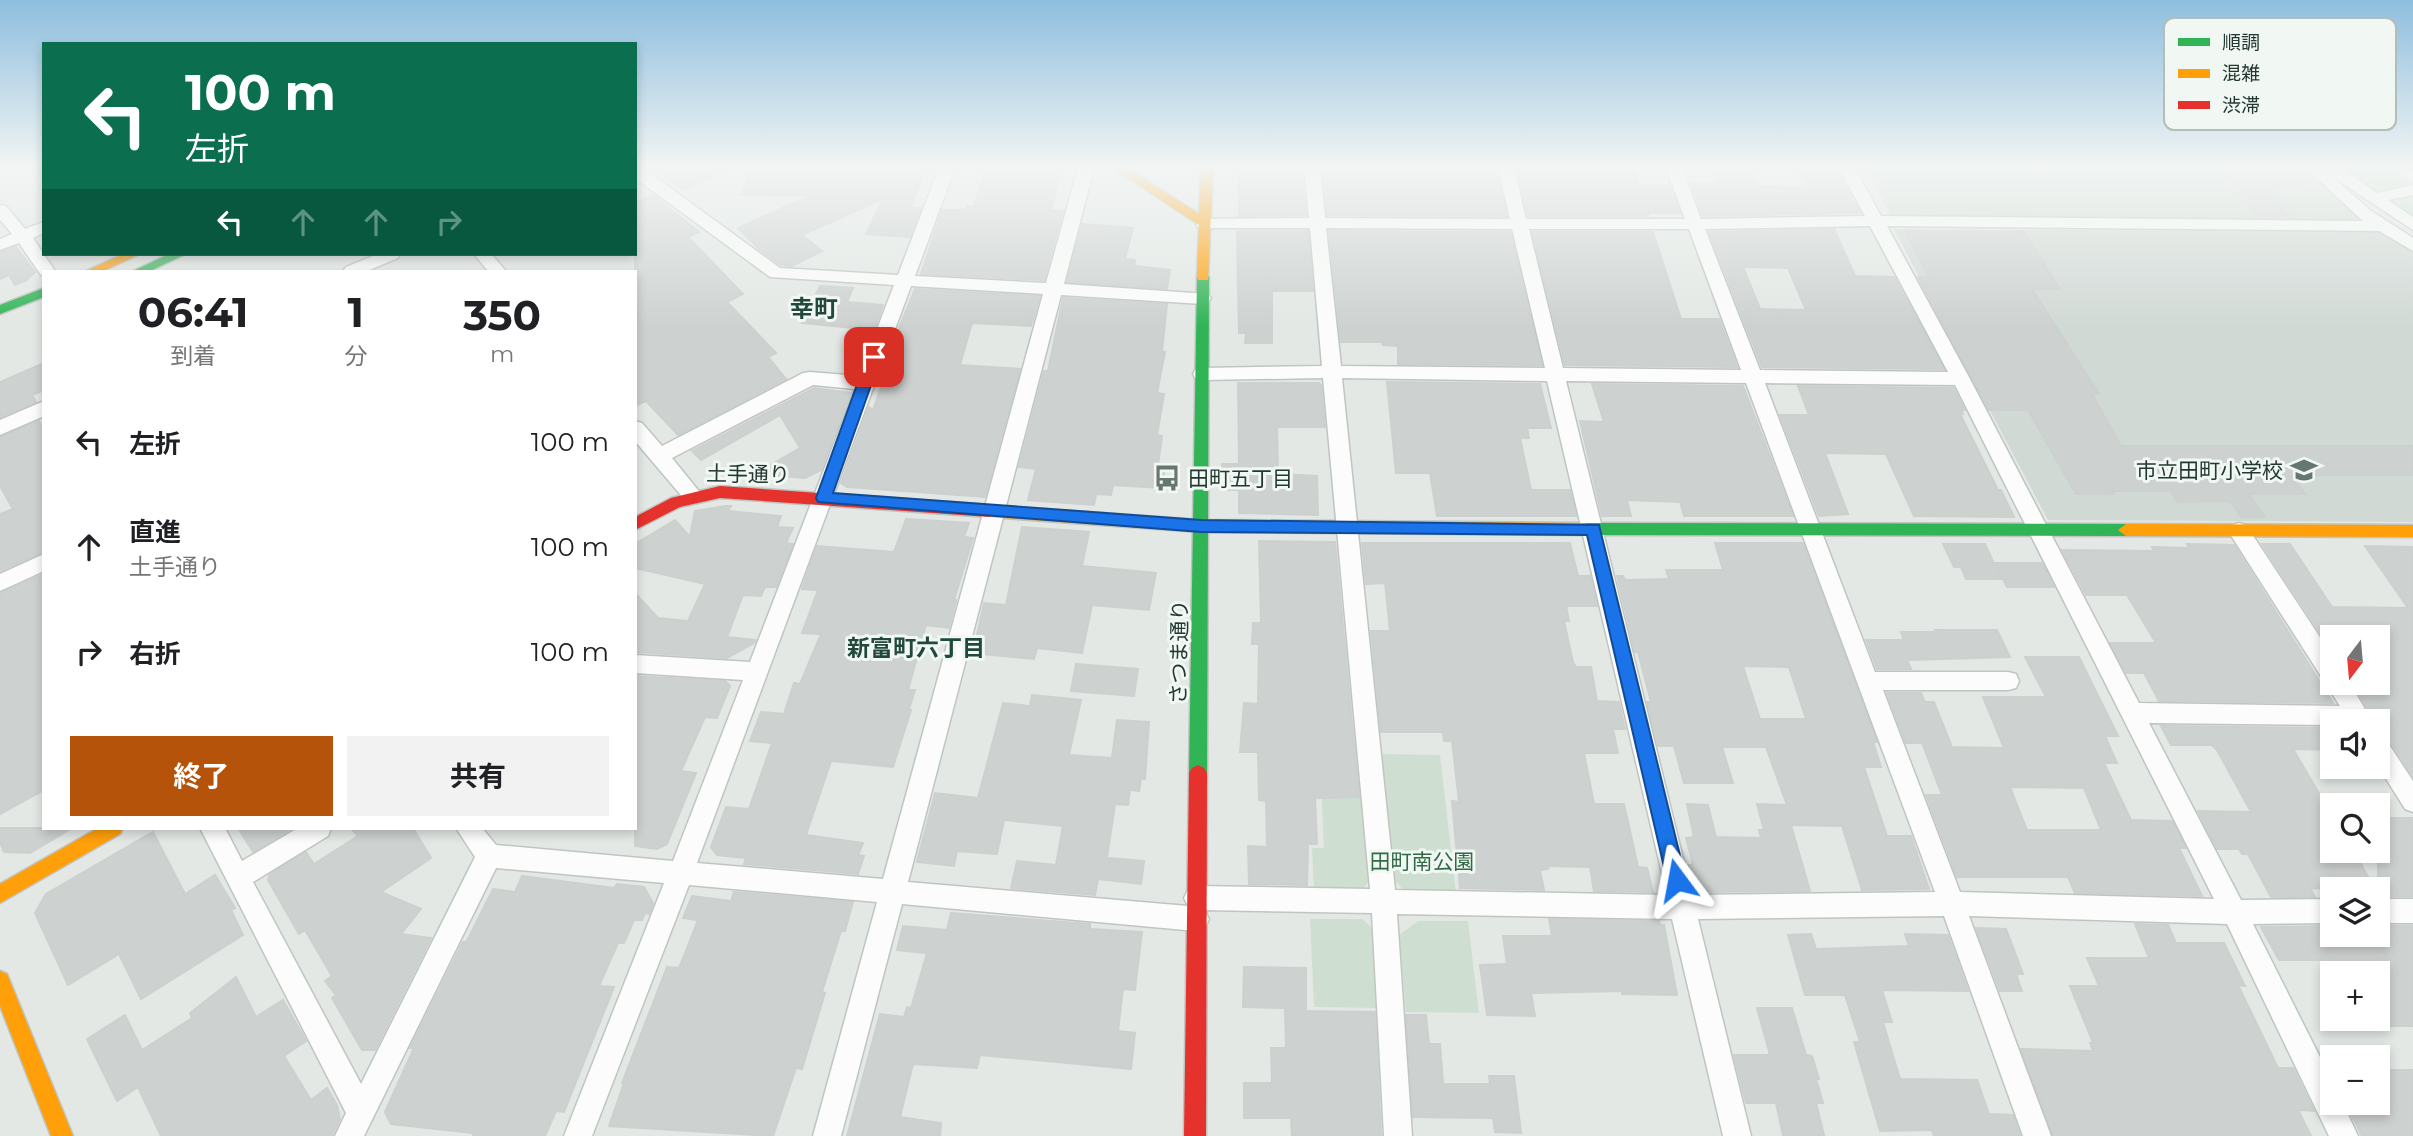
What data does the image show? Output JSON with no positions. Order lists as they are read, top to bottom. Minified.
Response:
{"streets":{"street":["土手通り","さつま通り"]},"crossings":[["土手通り","さつま通り"]],"districts":["幸町","新富町六丁目"],"parks":["田町南公園"],"places":{"school or university":["市立田町小学校"],"bus stop":["田町五丁目"]},"legend":["順調","混雑","渋滞"],"north":"bottom","page":{"turn":["100 m","左折"],"eta":["06:41","到着","1","分","350","m"],"list":[{"name":"左折","value":"100 m"},{"name":"直進","note":"土手通り","value":"100 m"},{"name":"右折","value":"100 m"}],"map_buttons":["+","−"],"buttons":["終了","共有"]}}
